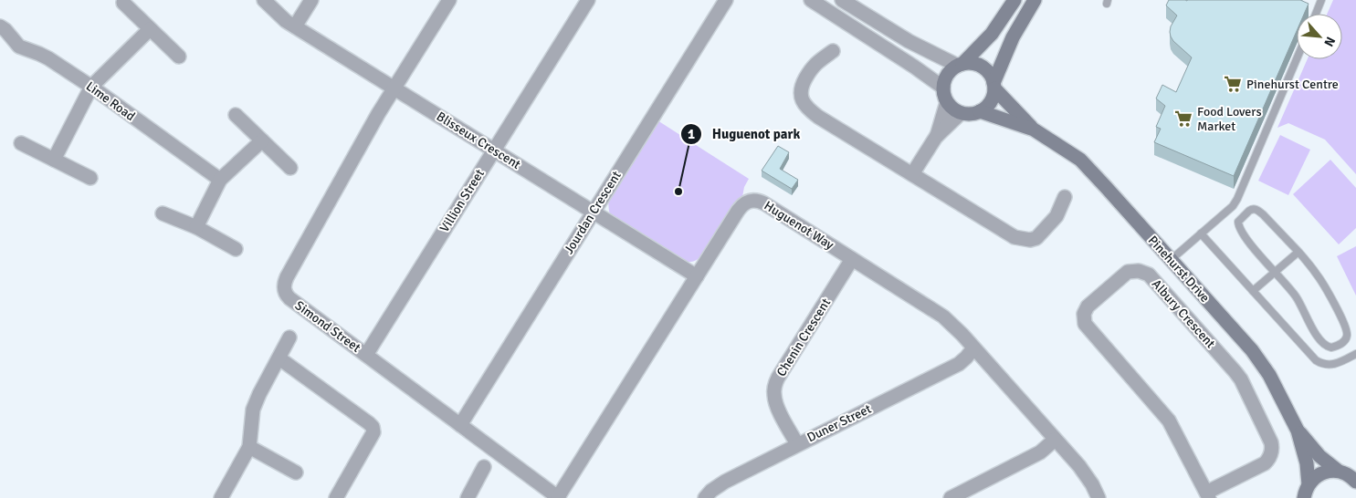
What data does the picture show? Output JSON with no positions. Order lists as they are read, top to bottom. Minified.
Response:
{"streets":{"street":["Lime Road","Blisseux Crescent","Villion Street","Jourdan Crescent","Huguenot Way","Pinehurst Drive","Albury Crescent","Simond Street","Chenin Crescent","Duner Street"]},"crossings":[["Blisseux Crescent","Villion Street"],["Blisseux Crescent","Jourdan Crescent"],["Blisseux Crescent","Huguenot Way"],["Blisseux Crescent","Simond Street"],["Villion Street","Simond Street"],["Jourdan Crescent","Simond Street"],["Huguenot Way","Simond Street"],["Huguenot Way","Chenin Crescent"],["Huguenot Way","Duner Street"],["Chenin Crescent","Duner Street"]],"places":{"supermarket":["Pinehurst Centre","Food Lovers Market"],"other":["Huguenot park"]},"north":"bottom right"}
